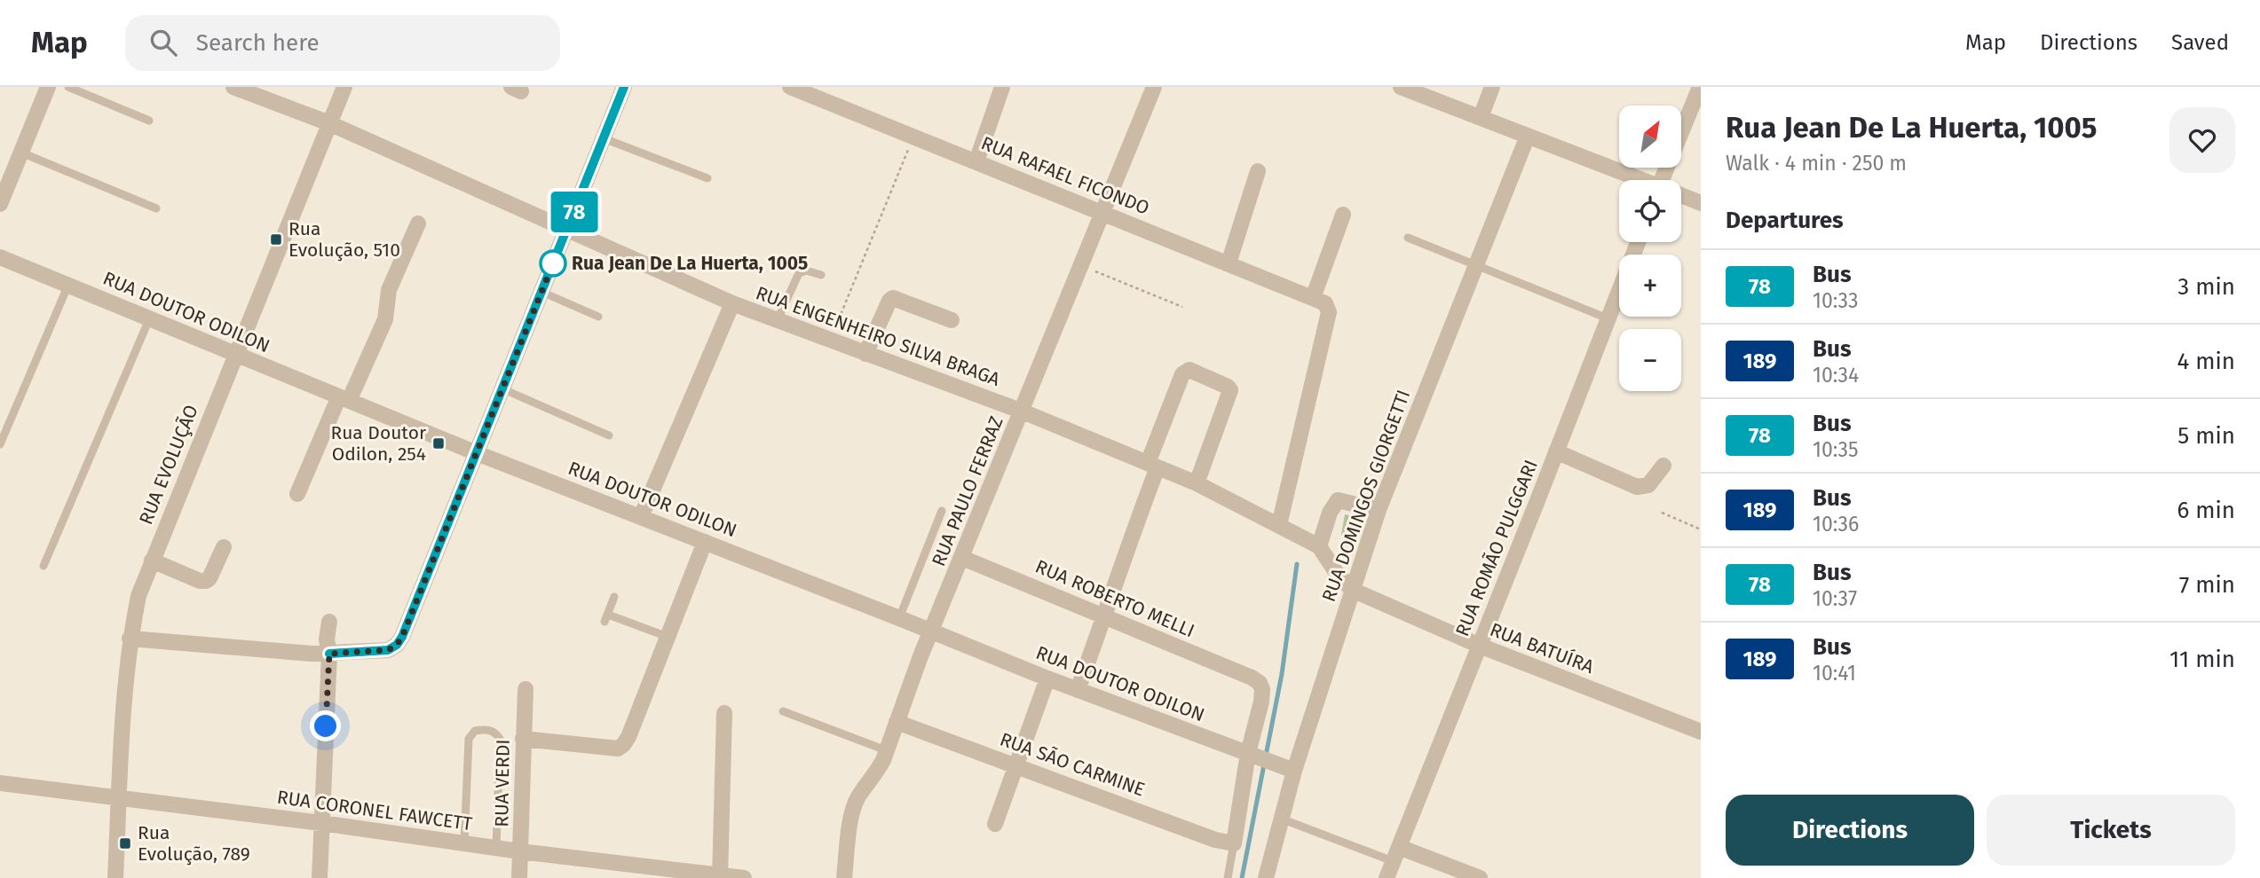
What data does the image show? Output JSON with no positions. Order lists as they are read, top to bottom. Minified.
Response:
{"streets":{"street":["RUA RAFAEL FICONDO","RUA DOUTOR ODILON","RUA ENGENHEIRO SILVA BRAGA","RUA EVOLUÇÃO","RUA PAULO FERRAZ","RUA DOMINGOS GIORGETTI","RUA ROMÃO PULGGARI","RUA ROBERTO MELLI","RUA BATUÍRA","RUA SÃO CARMINE","RUA VERDI","RUA CORONEL FAWCETT"]},"crossings":[["RUA RAFAEL FICONDO","RUA PAULO FERRAZ"],["RUA DOUTOR ODILON","RUA EVOLUÇÃO"],["RUA DOUTOR ODILON","RUA PAULO FERRAZ"],["RUA DOUTOR ODILON","RUA DOMINGOS GIORGETTI"],["RUA DOUTOR ODILON","RUA ROBERTO MELLI"],["RUA ENGENHEIRO SILVA BRAGA","RUA EVOLUÇÃO"],["RUA ENGENHEIRO SILVA BRAGA","RUA PAULO FERRAZ"],["RUA ENGENHEIRO SILVA BRAGA","RUA BATUÍRA"],["RUA EVOLUÇÃO","RUA CORONEL FAWCETT"],["RUA PAULO FERRAZ","RUA ROBERTO MELLI"],["RUA PAULO FERRAZ","RUA SÃO CARMINE"],["RUA DOMINGOS GIORGETTI","RUA BATUÍRA"],["RUA ROMÃO PULGGARI","RUA BATUÍRA"],["RUA VERDI","RUA CORONEL FAWCETT"]],"places":{"transit":["Rua Evolução, 510","Rua Doutor Odilon, 254","Rua Evolução, 789"],"other":["Rua Jean De La Huerta, 1005"]},"lines":["bus line 78"],"north":"top right","page":{"header":"Map","search":"Search here","nav":["Map","Directions","Saved"],"on_map":"78","heading":[["Rua Jean De La Huerta, 1005","Walk · 4 min · 250 m"],"Departures"],"map_buttons":["+","−"],"list":[{"mark":"78","name":"Bus","note":"10:33","value":"3 min"},{"mark":"189","name":"Bus","note":"10:34","value":"4 min"},{"mark":"78","name":"Bus","note":"10:35","value":"5 min"},{"mark":"189","name":"Bus","note":"10:36","value":"6 min"},{"mark":"78","name":"Bus","note":"10:37","value":"7 min"},{"mark":"189","name":"Bus","note":"10:41","value":"11 min"}],"buttons":["Directions","Tickets"]}}
